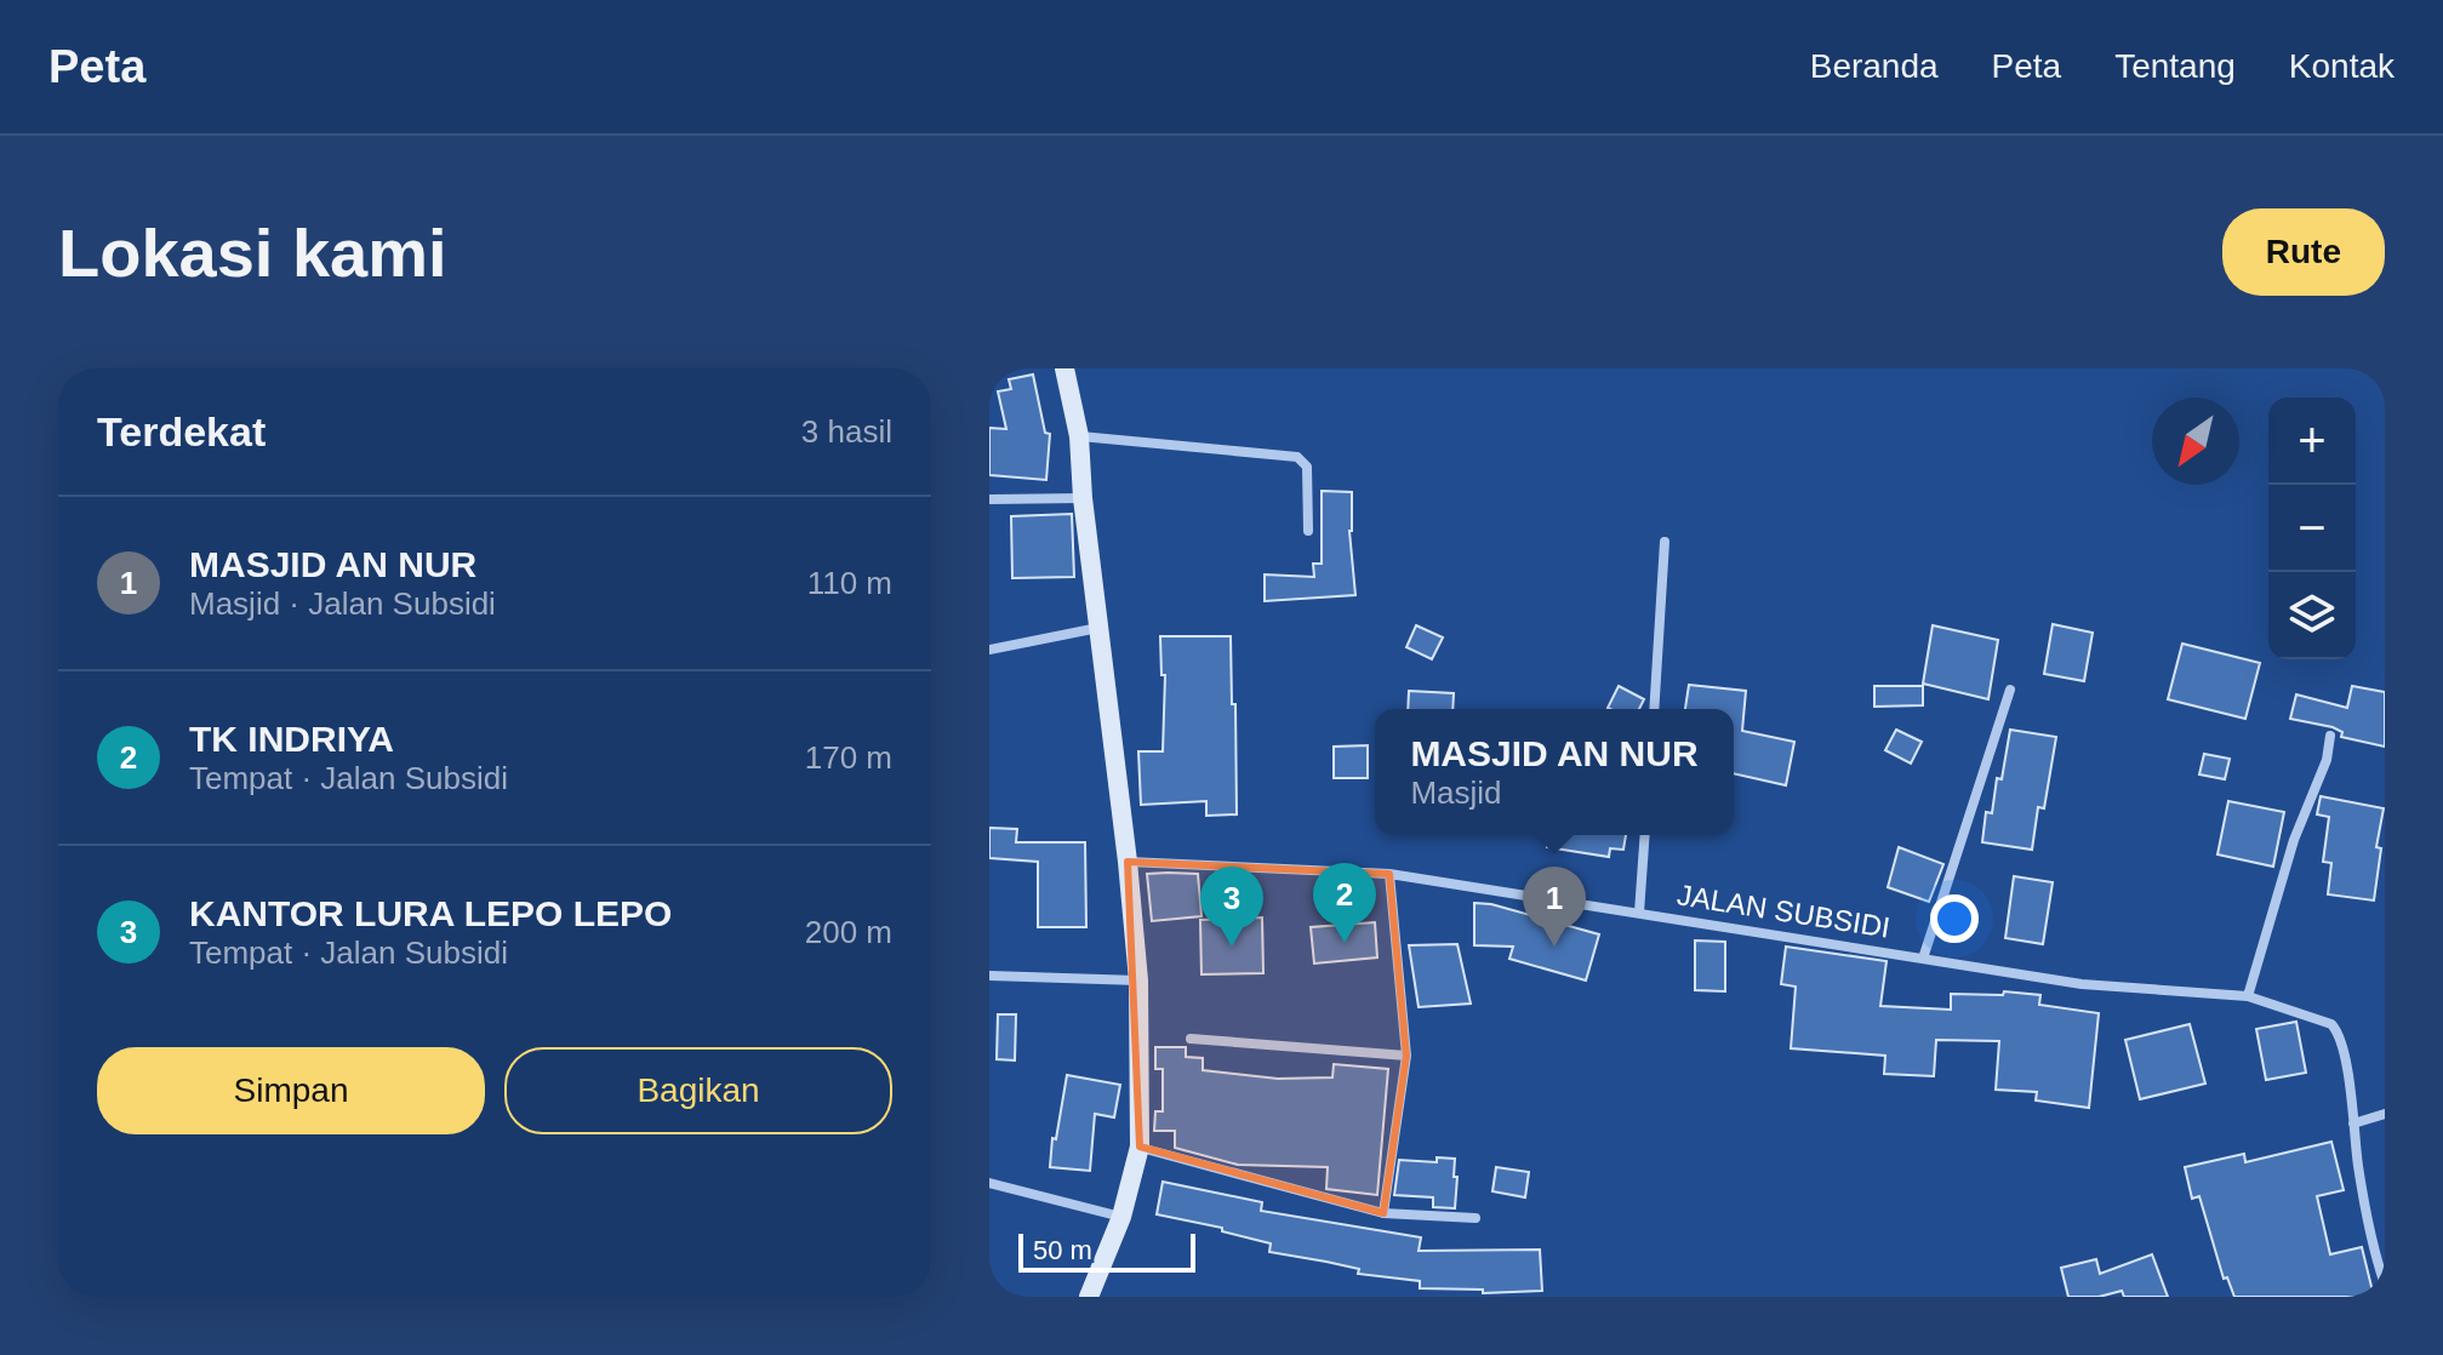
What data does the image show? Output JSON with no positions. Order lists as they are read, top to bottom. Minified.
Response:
{"streets":{"street":["JALAN SUBSIDI"]},"scale_bar":"50 m","north":"bottom left","page":{"header":"Peta","nav":["Beranda","Peta","Tentang","Kontak"],"buttons":["Rute",["Simpan","Bagikan"]],"title":"Lokasi kami","heading":["Terdekat","3 hasil"],"map_buttons":["+","−"],"list":[{"mark":"1","name":"MASJID AN NUR","note":"Masjid · Jalan Subsidi","value":"110 m"},{"mark":"2","name":"TK INDRIYA","note":"Tempat · Jalan Subsidi","value":"170 m"},{"mark":"3","name":"KANTOR LURA LEPO LEPO","note":"Tempat · Jalan Subsidi","value":"200 m"}],"popup":["MASJID AN NUR","Masjid"],"pins":["2","1","3"],"scale":"50 m"}}
